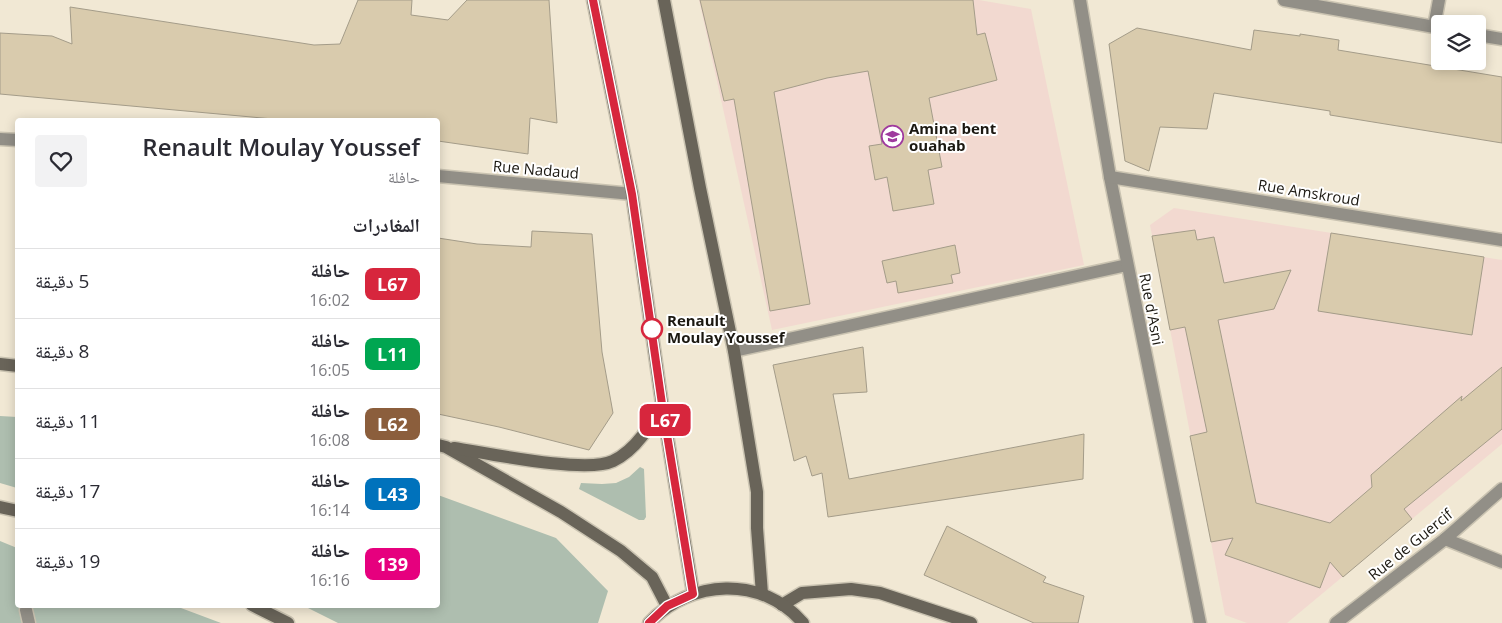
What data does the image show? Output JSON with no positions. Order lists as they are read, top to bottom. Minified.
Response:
{"streets":{"street":["Rue Nadaud","Rue Amskroud","Rue d'Asni","Rue de Guercif"]},"crossings":[["Rue Amskroud","Rue d'Asni"]],"places":{"school or university":["Amina bent ouahab"],"other":["Renault Moulay Youssef"]},"lines":["bus line L67"],"page":{"on_map":"L67","heading":[["Renault Moulay Youssef","حافلة"],"المغادرات"],"list":[{"mark":"L67","name":"حافلة","note":"16:02","value":"5 دقيقة"},{"mark":"L11","name":"حافلة","note":"16:05","value":"8 دقيقة"},{"mark":"L62","name":"حافلة","note":"16:08","value":"11 دقيقة"},{"mark":"L43","name":"حافلة","note":"16:14","value":"17 دقيقة"},{"mark":"139","name":"حافلة","note":"16:16","value":"19 دقيقة"}]}}
